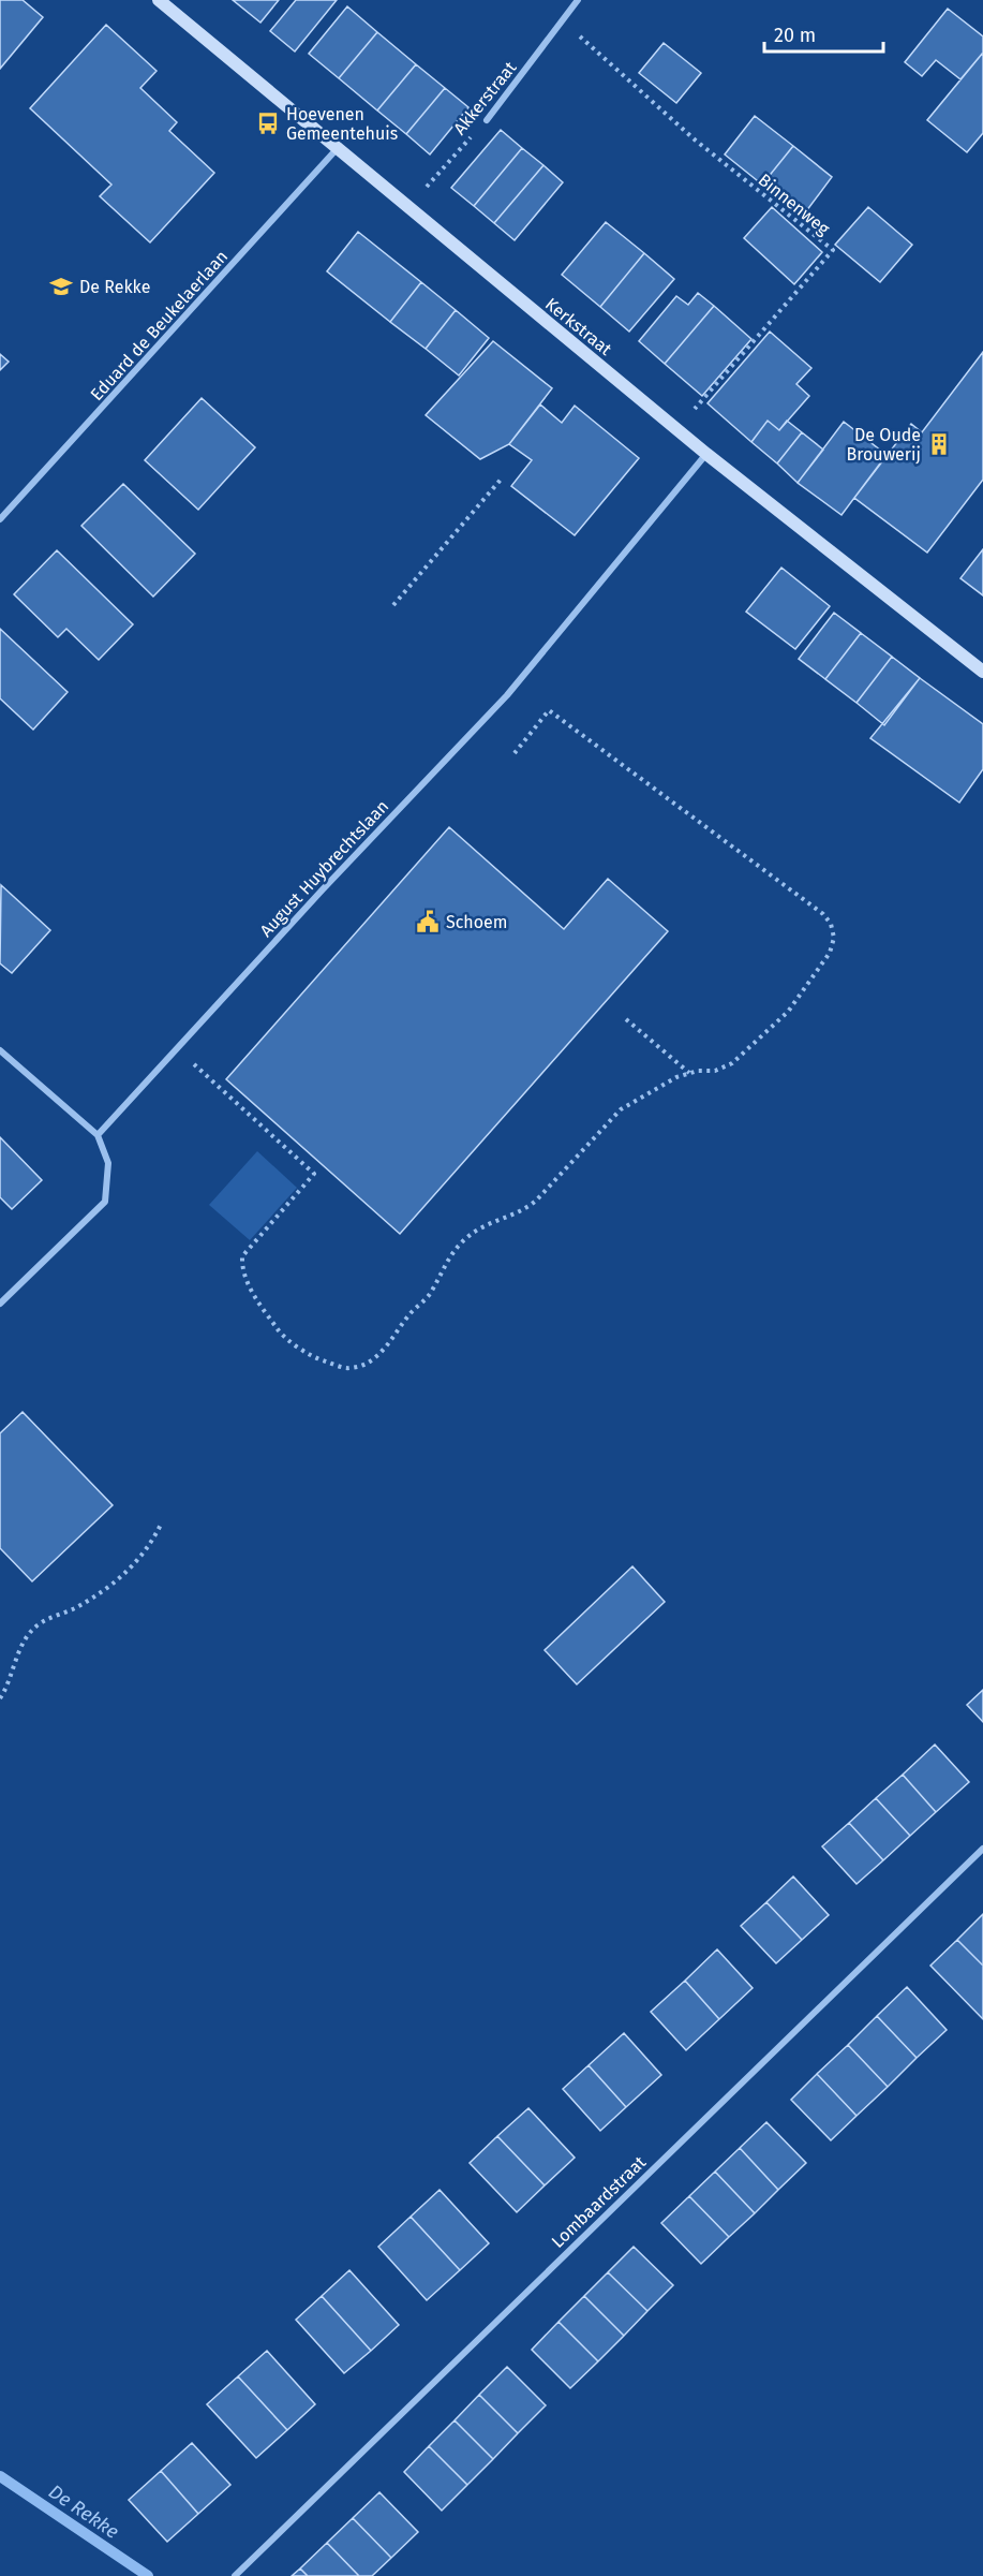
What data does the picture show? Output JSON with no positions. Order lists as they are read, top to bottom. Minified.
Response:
{"streets":{"main road":["Kerkstraat"],"street":["Akkerstraat","Eduard de Beukelaerlaan","August Huybrechtslaan","Lombaardstraat"],"path":["Binnenweg"]},"crossings":[["Akkerstraat","Binnenweg"],["Akkerstraat","Kerkstraat"],["Binnenweg","Kerkstraat"],["Eduard de Beukelaerlaan","Kerkstraat"],["Kerkstraat","August Huybrechtslaan"]],"water":["De Rekke"],"places":{"bus stop":["Hoevenen Gemeentehuis"],"school or university":["De Rekke"],"building":["De Oude Brouwerij"],"public building":["Schoem"]},"scale_bar":"20 m"}
